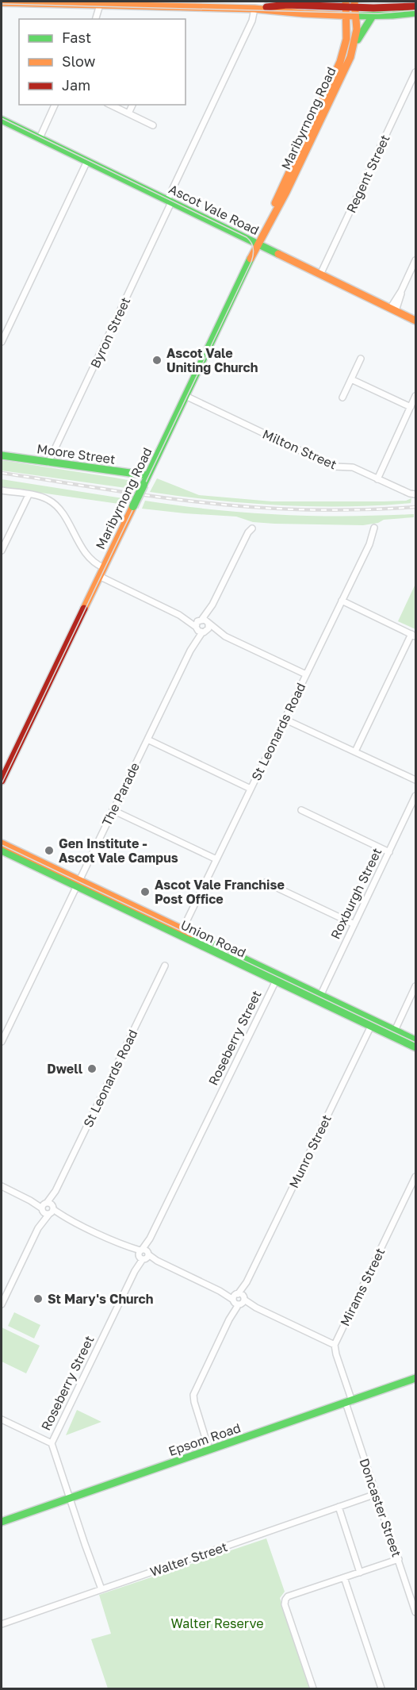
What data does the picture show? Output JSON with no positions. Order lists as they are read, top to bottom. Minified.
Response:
{"streets":{"main road":["Maribyrnong Road","Ascot Vale Road","Moore Street","Union Road","Epsom Road"],"street":["Regent Street","Byron Street","Milton Street","St Leonards Road","The Parade","Roxburgh Street","Roseberry Street","Munro Street","Mirams Street","Doncaster Street","Walter Street"]},"crossings":[["Maribyrnong Road","Ascot Vale Road"],["Maribyrnong Road","Milton Street"],["Maribyrnong Road","Moore Street"],["Regent Street","Ascot Vale Road"],["Ascot Vale Road","Byron Street"],["Byron Street","Moore Street"],["St Leonards Road","Union Road"],["The Parade","Union Road"],["Roxburgh Street","Union Road"],["Union Road","Roseberry Street"],["Union Road","Munro Street"],["Roseberry Street","Epsom Road"],["Roseberry Street","Walter Street"],["Munro Street","Epsom Road"],["Epsom Road","Doncaster Street"],["Doncaster Street","Walter Street"]],"parks":["Walter Reserve"],"places":["Ascot Vale Uniting Church","Gen Institute - Ascot Vale Campus","Ascot Vale Franchise Post Office","Dwell","St Mary's Church"],"legend":["Fast","Slow","Jam"]}
